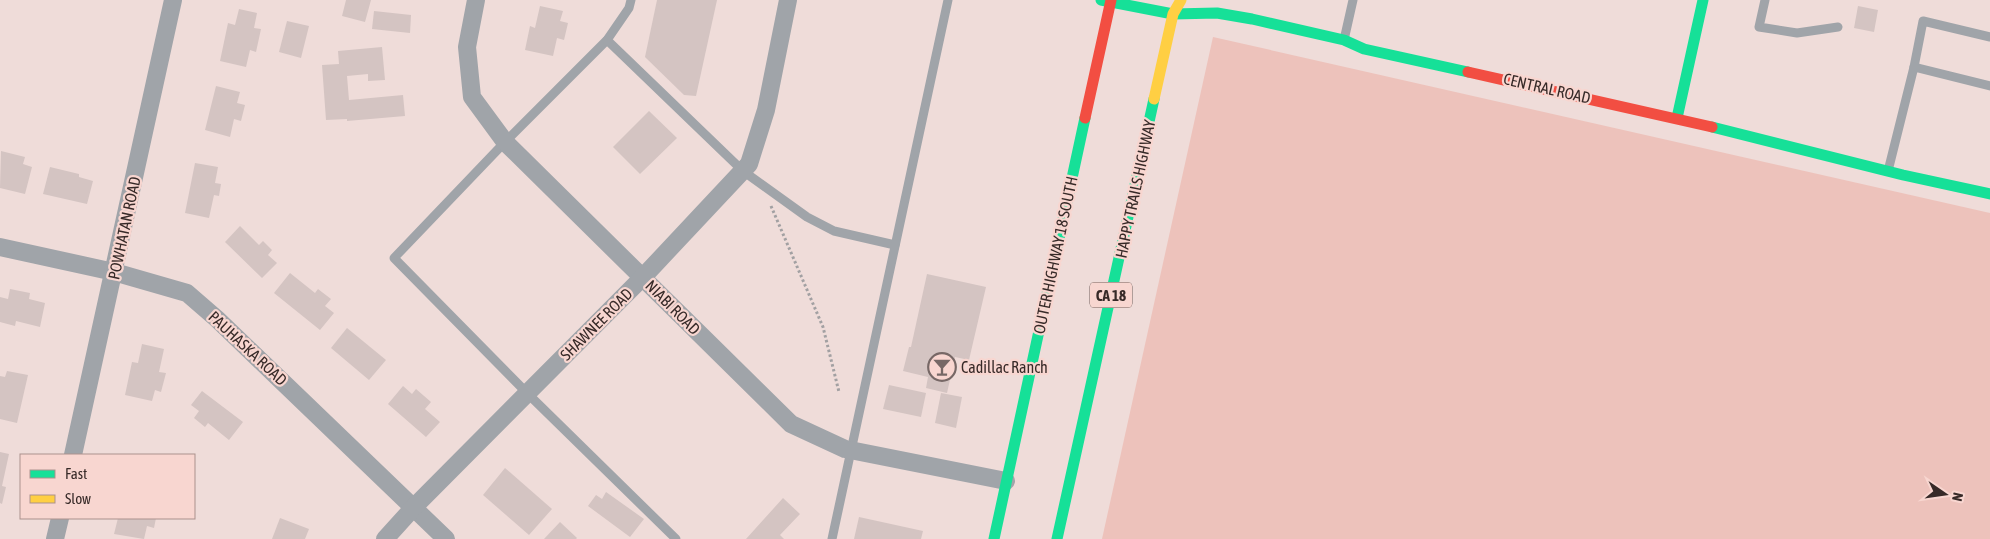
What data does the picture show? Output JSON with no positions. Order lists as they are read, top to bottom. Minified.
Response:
{"streets":{"street":["CENTRAL ROAD","HAPPY TRAILS HIGHWAY","POWHATAN ROAD","OUTER HIGHWAY 18 SOUTH","CA 18","NIABI ROAD","SHAWNEE ROAD","PAUHASKA ROAD"]},"crossings":[["CENTRAL ROAD","HAPPY TRAILS HIGHWAY"],["CENTRAL ROAD","OUTER HIGHWAY 18 SOUTH"],["POWHATAN ROAD","PAUHASKA ROAD"],["OUTER HIGHWAY 18 SOUTH","NIABI ROAD"],["NIABI ROAD","SHAWNEE ROAD"],["SHAWNEE ROAD","PAUHASKA ROAD"]],"places":{"bar":["Cadillac Ranch"]},"legend":["Fast","Slow"],"north":"right"}
